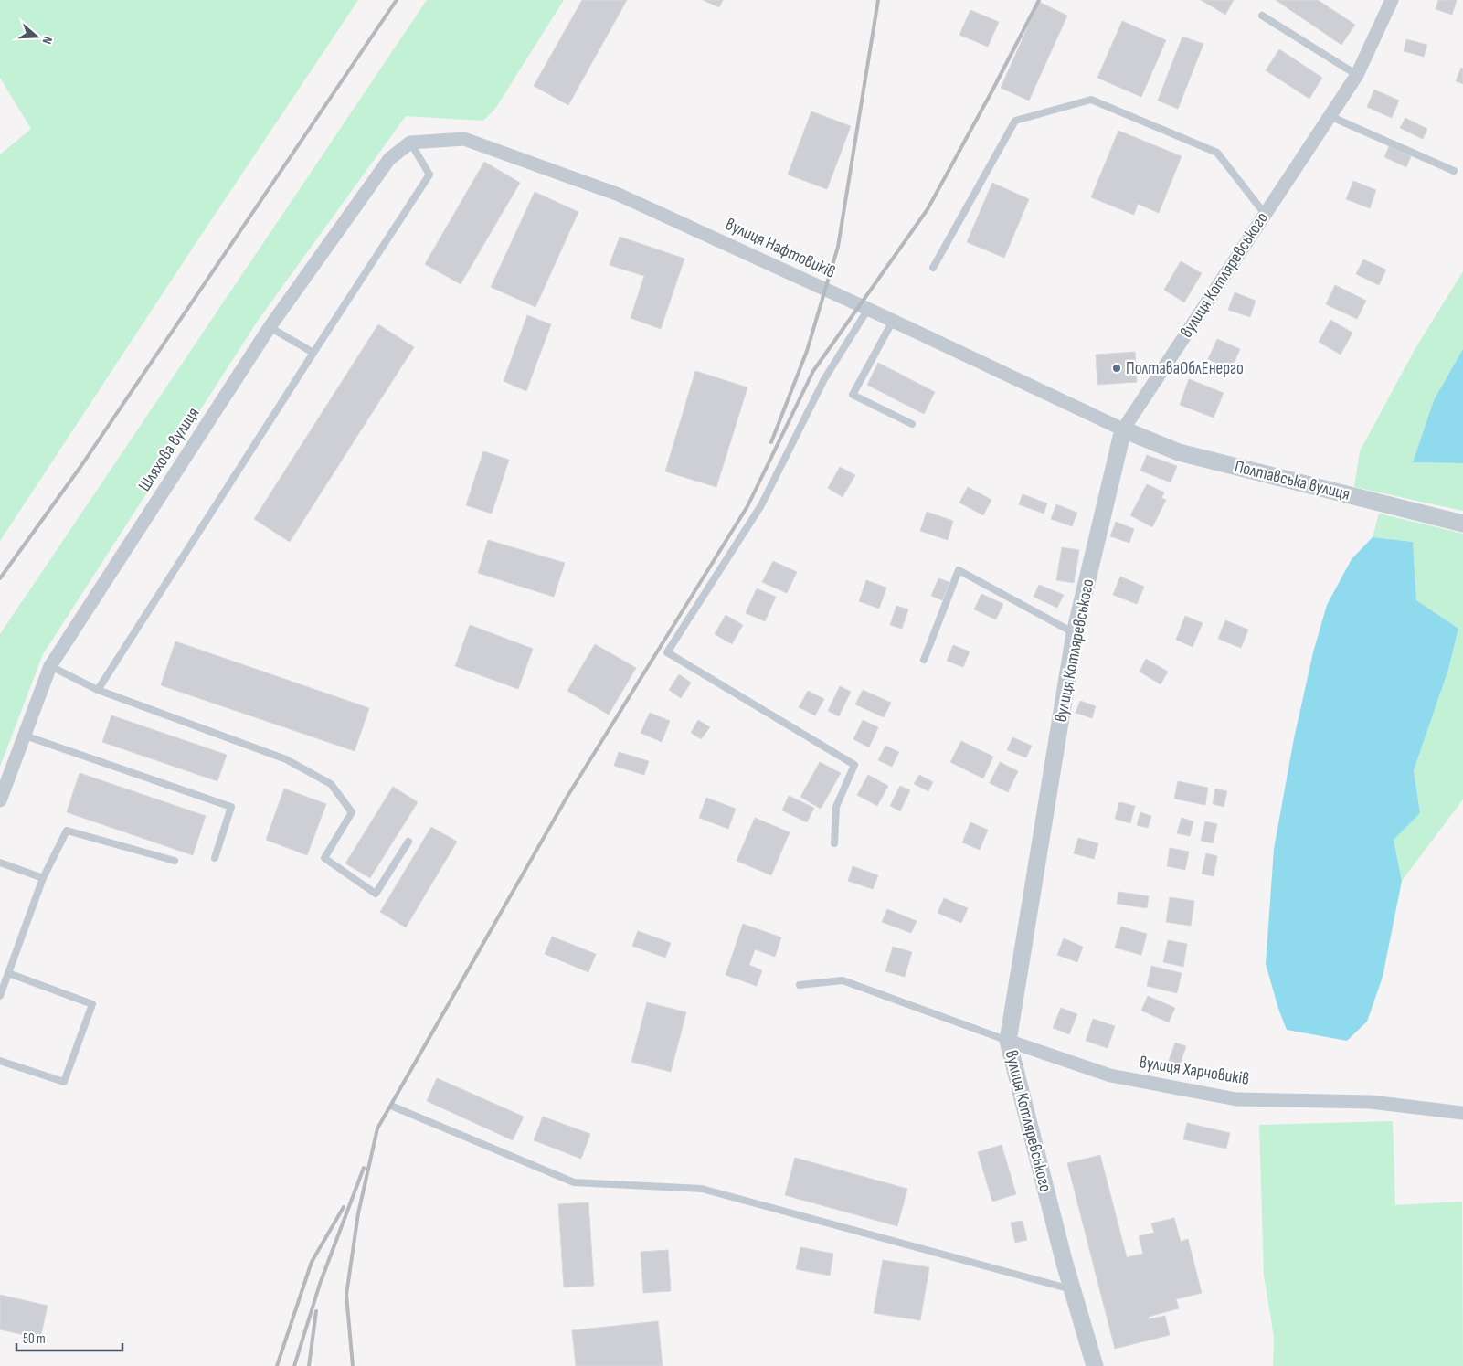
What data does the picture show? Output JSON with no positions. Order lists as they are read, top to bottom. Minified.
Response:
{"streets":{"street":["вулиця Нафтовиків","вулиця Котляревського","Шляхова вулиця","Полтавська вулиця","вулиця Харчовиків"]},"crossings":[["вулиця Нафтовиків","вулиця Котляревського"],["вулиця Нафтовиків","Шляхова вулиця"],["вулиця Нафтовиків","Полтавська вулиця"],["вулиця Котляревського","Полтавська вулиця"],["вулиця Котляревського","вулиця Харчовиків"]],"places":["ПолтаваОблЕнерго"],"scale_bar":"50 m","north":"right"}
